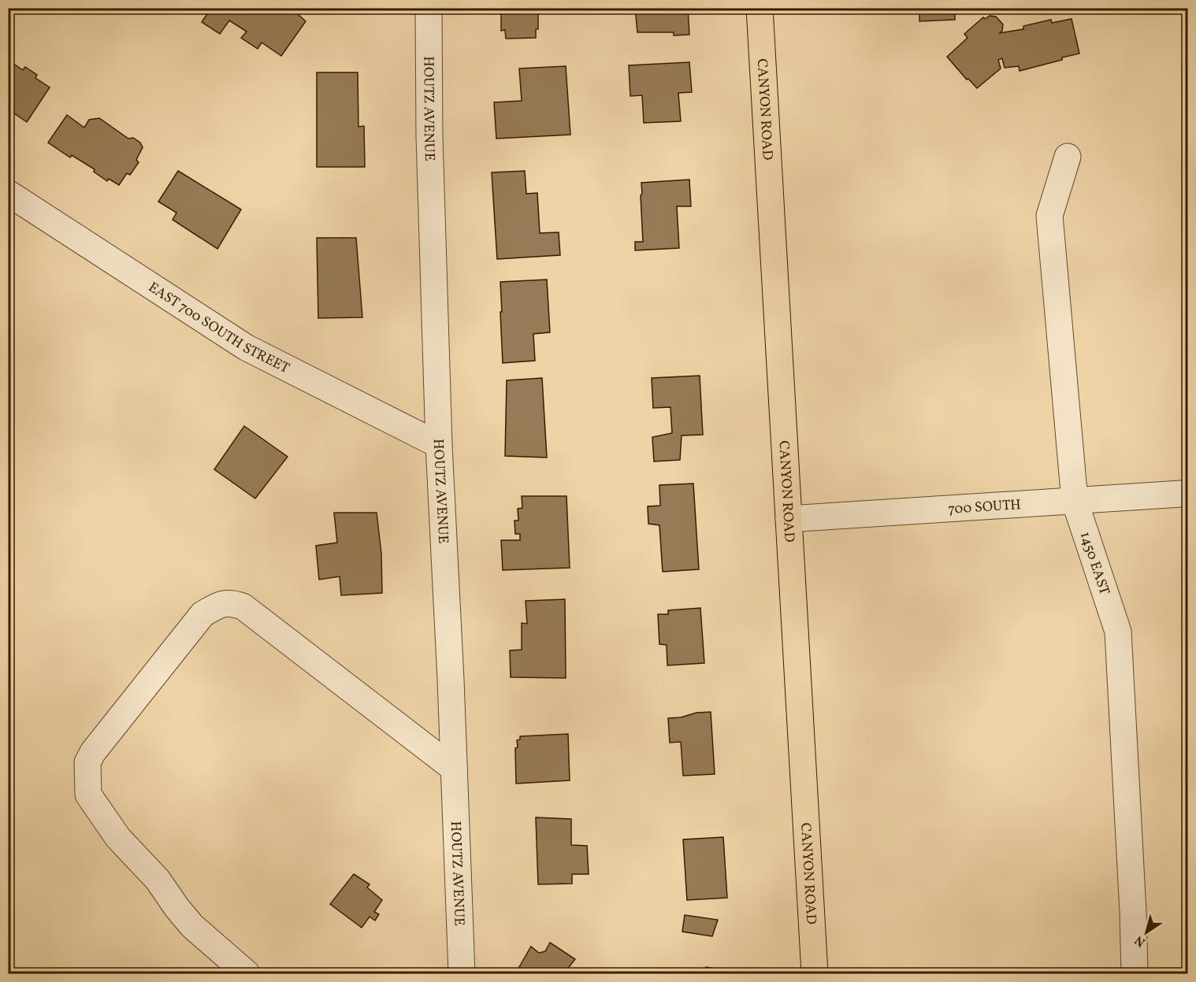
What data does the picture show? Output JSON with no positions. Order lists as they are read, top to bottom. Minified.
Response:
{"streets":{"main road":["CANYON ROAD"],"street":["HOUTZ AVENUE","EAST 700 SOUTH STREET","700 SOUTH","1450 EAST"]},"crossings":[["HOUTZ AVENUE","EAST 700 SOUTH STREET"],["CANYON ROAD","700 SOUTH"],["700 SOUTH","1450 EAST"]],"north":"bottom left"}
